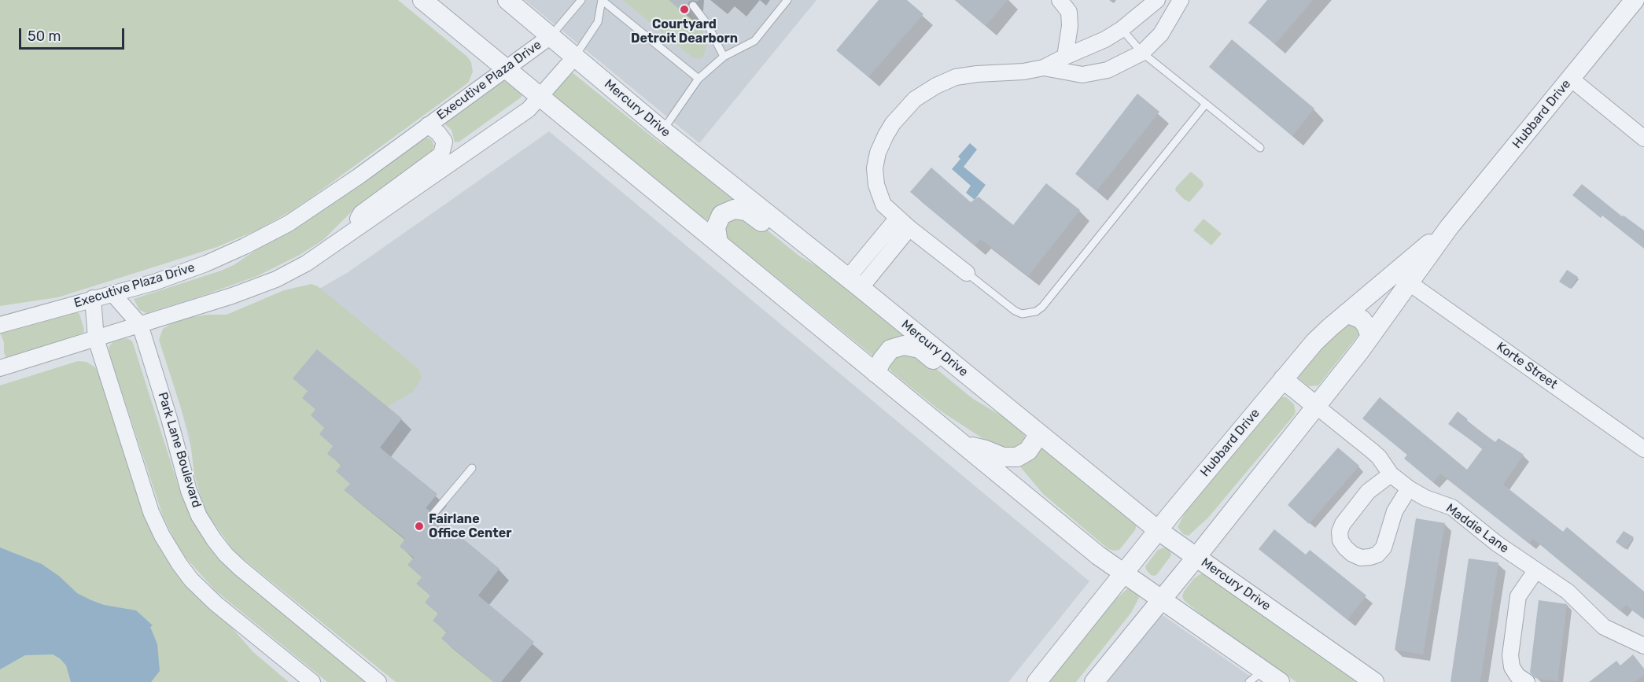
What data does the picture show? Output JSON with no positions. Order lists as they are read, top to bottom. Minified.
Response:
{"streets":{"street":["Executive Plaza Drive","Mercury Drive","Hubbard Drive","Korte Street","Park Lane Boulevard","Maddie Lane"]},"crossings":[["Executive Plaza Drive","Mercury Drive"],["Executive Plaza Drive","Park Lane Boulevard"],["Mercury Drive","Hubbard Drive"],["Hubbard Drive","Korte Street"],["Hubbard Drive","Maddie Lane"]],"places":["Courtyard Detroit Dearborn","Fairlane Office Center"],"scale_bar":"50 m"}
